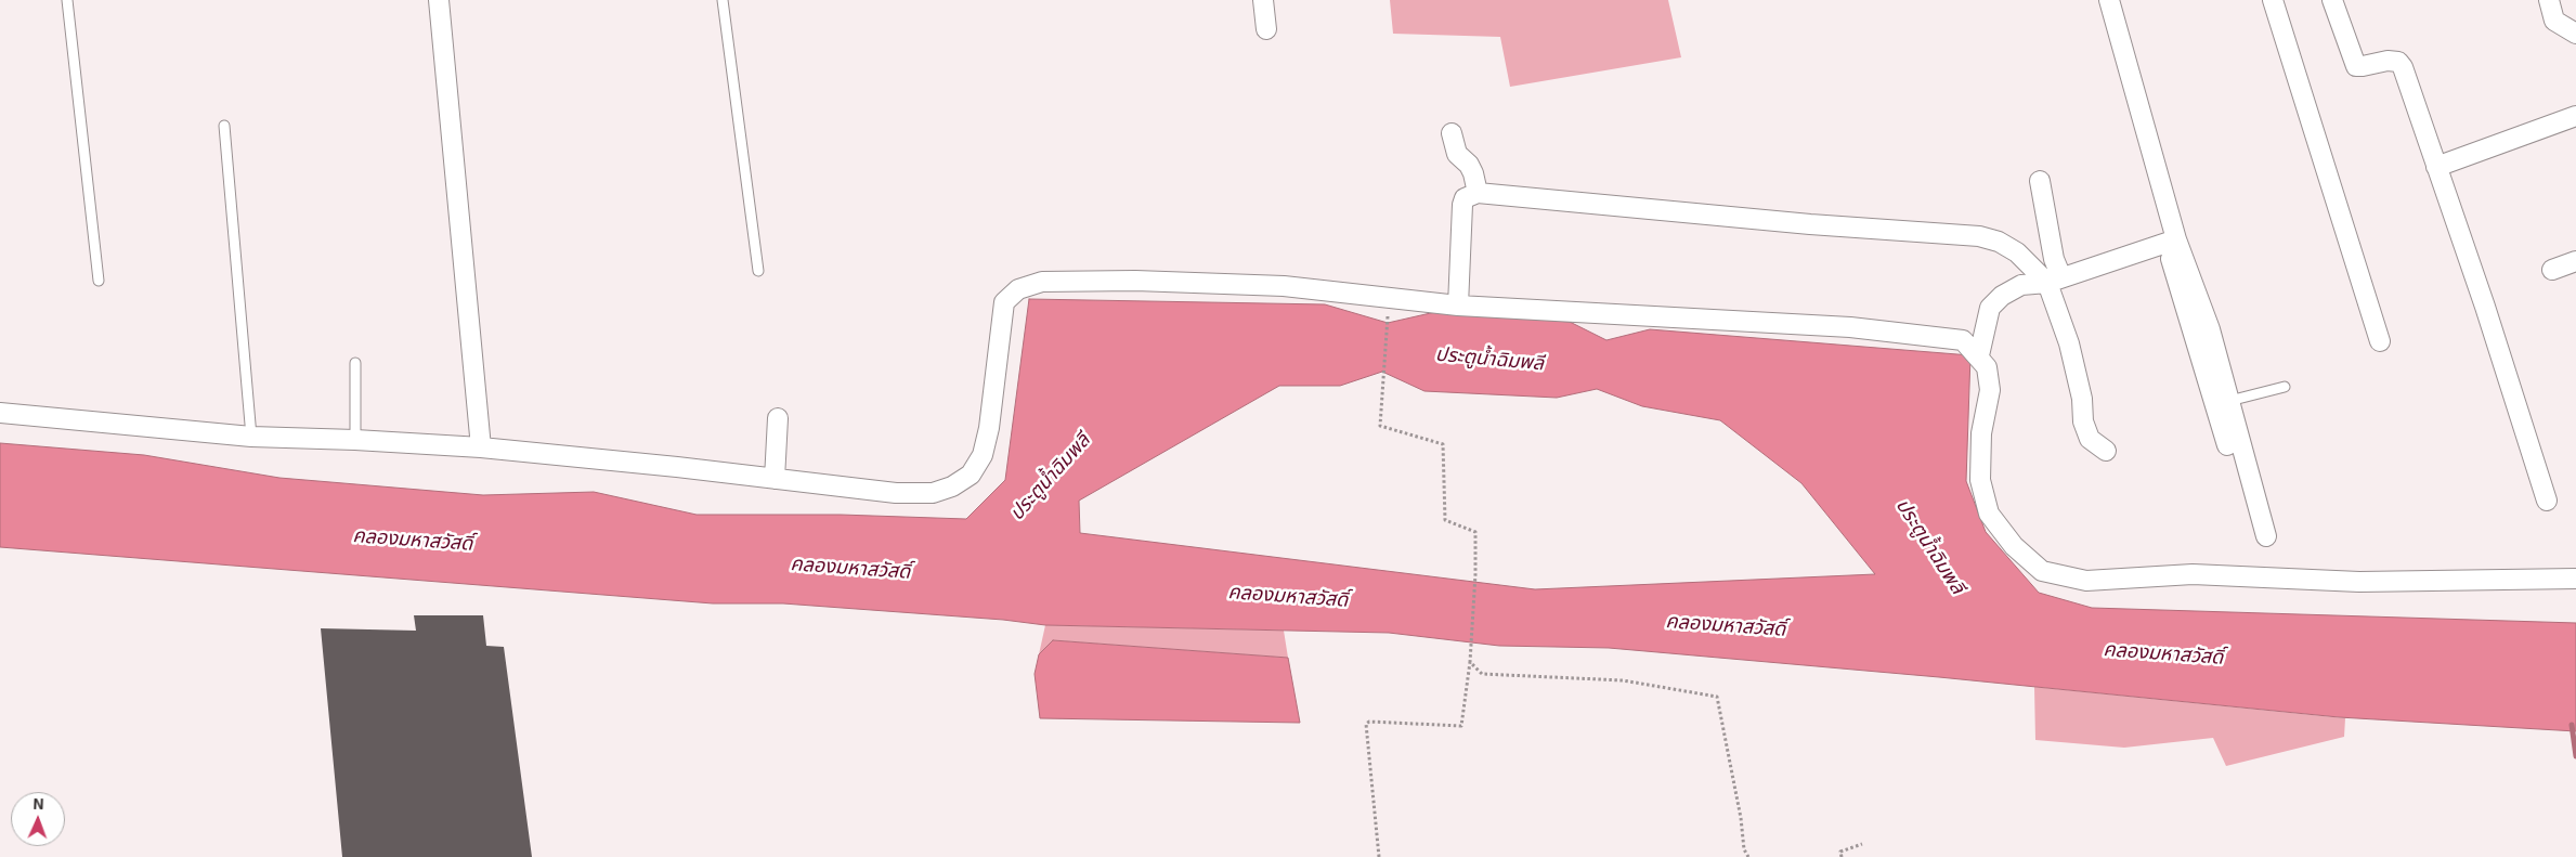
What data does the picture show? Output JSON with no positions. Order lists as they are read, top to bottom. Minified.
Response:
{"water":["ประตูน้ำฉิมพลี","คลองมหาสวัสดิ์"],"north":"top"}
